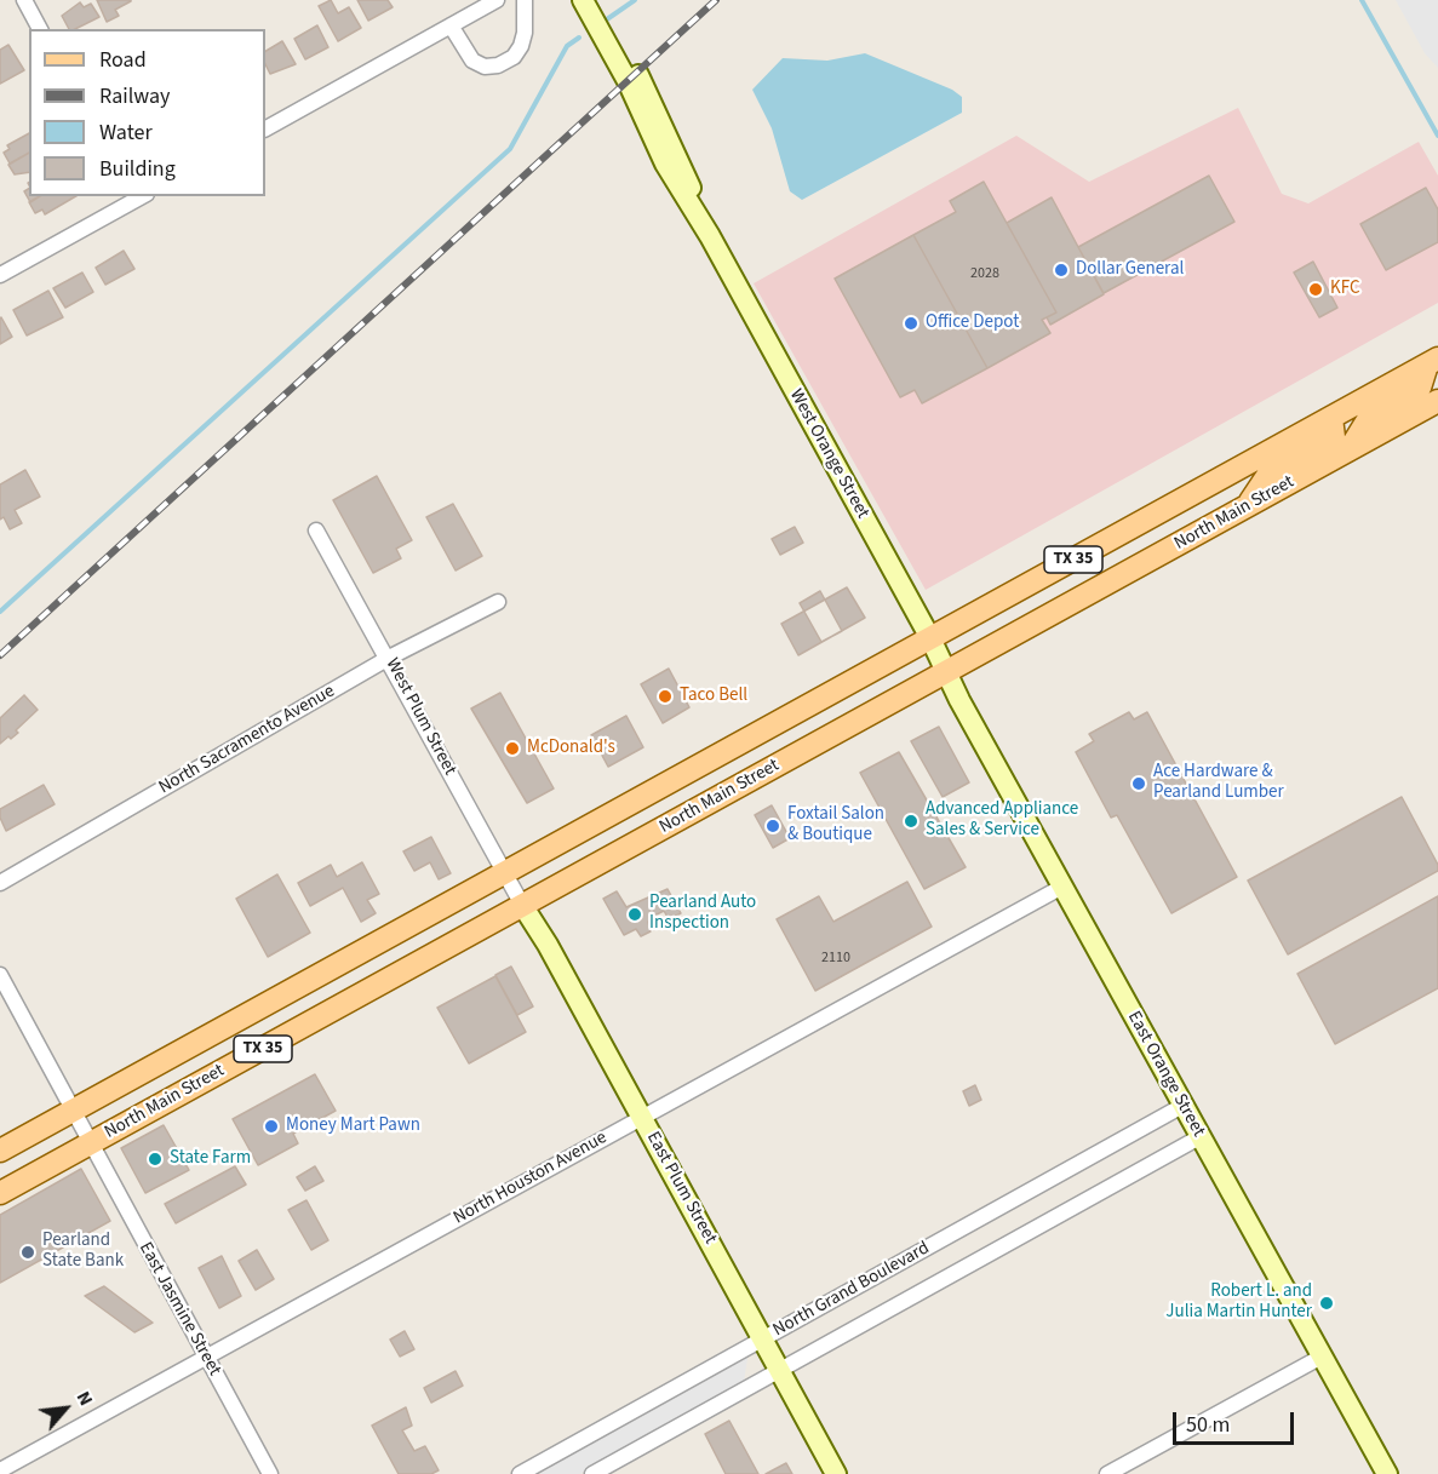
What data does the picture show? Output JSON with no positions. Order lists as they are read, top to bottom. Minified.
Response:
{"streets":{"main road":["North Main Street","TX 35"],"street":["West Orange Street","West Plum Street","North Sacramento Avenue","East Orange Street","North Houston Avenue","East Plum Street","North Grand Boulevard","East Jasmine Street"]},"crossings":[["West Orange Street","North Main Street"],["West Orange Street","East Orange Street"],["North Main Street","West Plum Street"],["North Main Street","East Orange Street"],["North Main Street","East Plum Street"],["North Main Street","East Jasmine Street"],["West Plum Street","North Sacramento Avenue"],["West Plum Street","East Plum Street"],["East Orange Street","North Houston Avenue"],["East Orange Street","North Grand Boulevard"],["North Houston Avenue","East Plum Street"],["North Houston Avenue","East Jasmine Street"],["East Plum Street","North Grand Boulevard"]],"places":["Dollar General","KFC","Office Depot","Taco Bell","McDonald's","Ace Hardware & Pearland Lumber","Advanced Appliance Sales & Service","Foxtail Salon & Boutique","Pearland Auto Inspection","Money Mart Pawn","State Farm","Pearland State Bank","Robert L. and Julia Martin Hunter"],"house_numbers":["2028","2110"],"legend":["Road","Railway","Water","Building"],"scale_bar":"50 m","north":"top right"}
